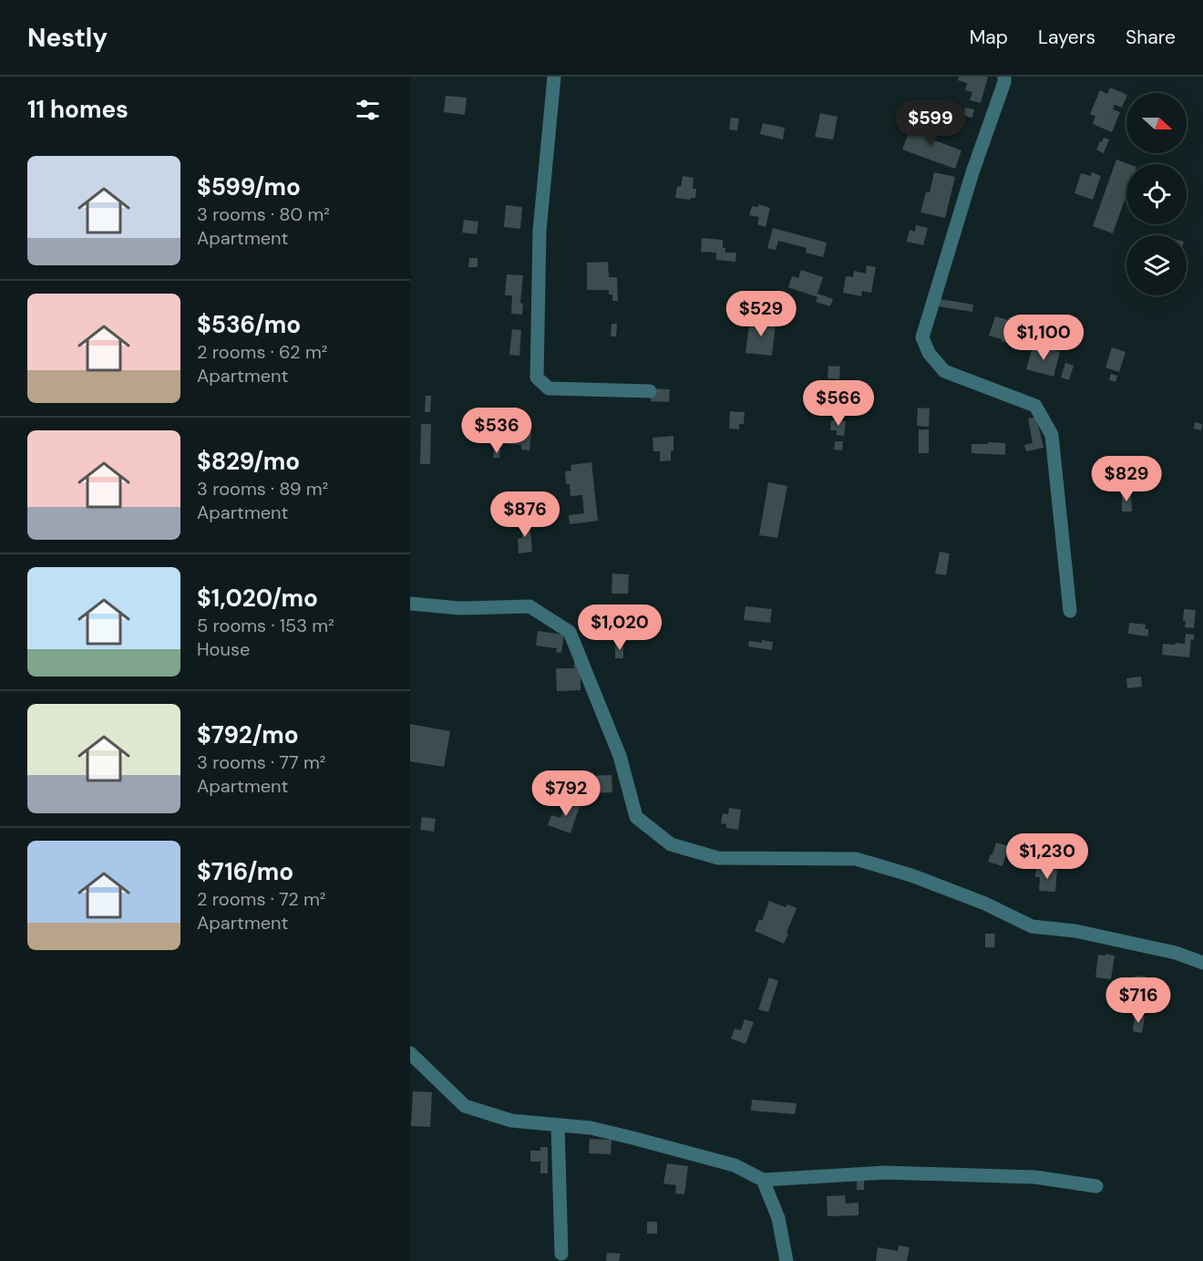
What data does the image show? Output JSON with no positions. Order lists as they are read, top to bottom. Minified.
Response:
{"north":"right","page":{"header":"Nestly","nav":["Map","Layers","Share"],"heading":"11 homes","price":["$599","$529","$1,100","$566","$536","$829","$876","$1,020","$792","$1,230","$716"],"list":[{"name":"$599/mo","note":"3 rooms · 80 m² · Apartment"},{"name":"$536/mo","note":"2 rooms · 62 m² · Apartment"},{"name":"$829/mo","note":"3 rooms · 89 m² · Apartment"},{"name":"$1,020/mo","note":"5 rooms · 153 m² · House"},{"name":"$792/mo","note":"3 rooms · 77 m² · Apartment"},{"name":"$716/mo","note":"2 rooms · 72 m² · Apartment"}]}}
